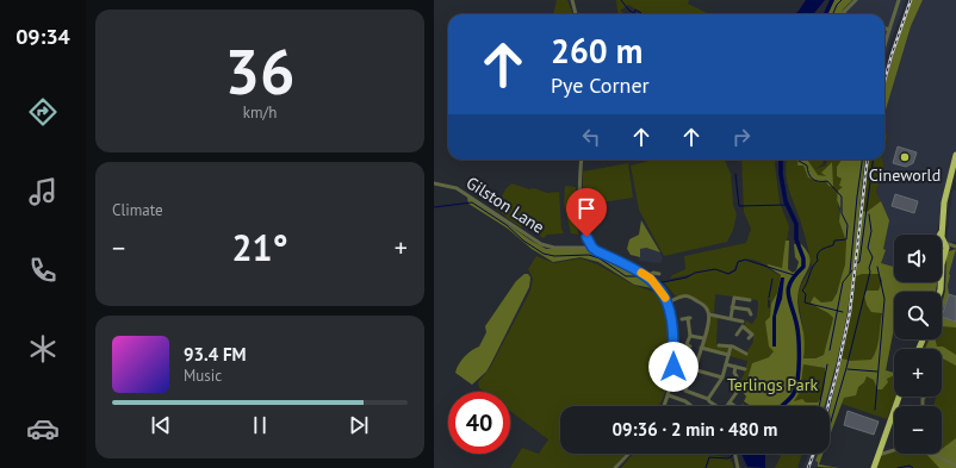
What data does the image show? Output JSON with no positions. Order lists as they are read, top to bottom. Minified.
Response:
{"streets":{"street":["Gilston Lane"]},"parks":["Terlings Park"],"places":["Cineworld"],"page":{"tabs":"09:34","tile":[["36","km/h"],"Climate"],"turn":["260 m","Pye Corner"],"heat":["−","21°","+"],"map_buttons":["+","−"],"song":["93.4 FM","Music"],"limit":"40","trip":"09:36 · 2 min · 480 m"}}
